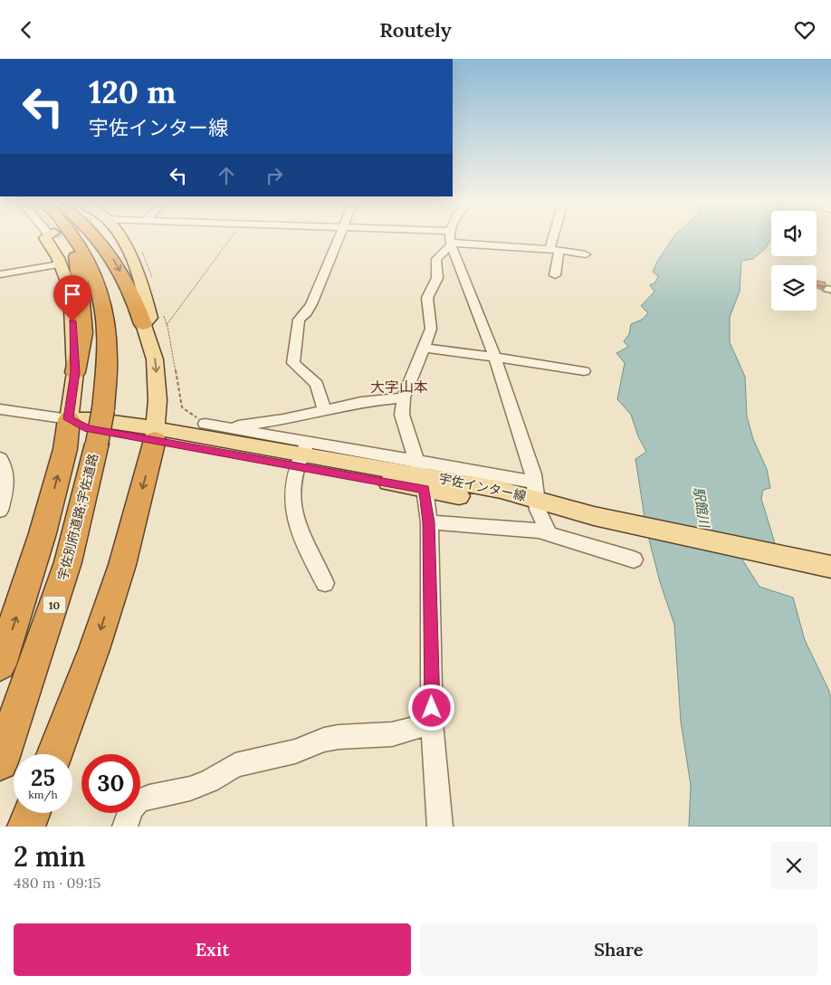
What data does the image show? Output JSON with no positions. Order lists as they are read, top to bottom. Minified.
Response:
{"streets":{"highway":["宇佐別府道路;宇佐道路","10"],"main road":["宇佐インター線"]},"districts":["大字山本"],"water":["駅館川"],"page":{"header":"Routely","turn":["120 m","宇佐インター線"],"speed":"25 km/h","limit":"30","heading":["2 min","480 m · 09:15"],"buttons":["Exit","Share"]}}
